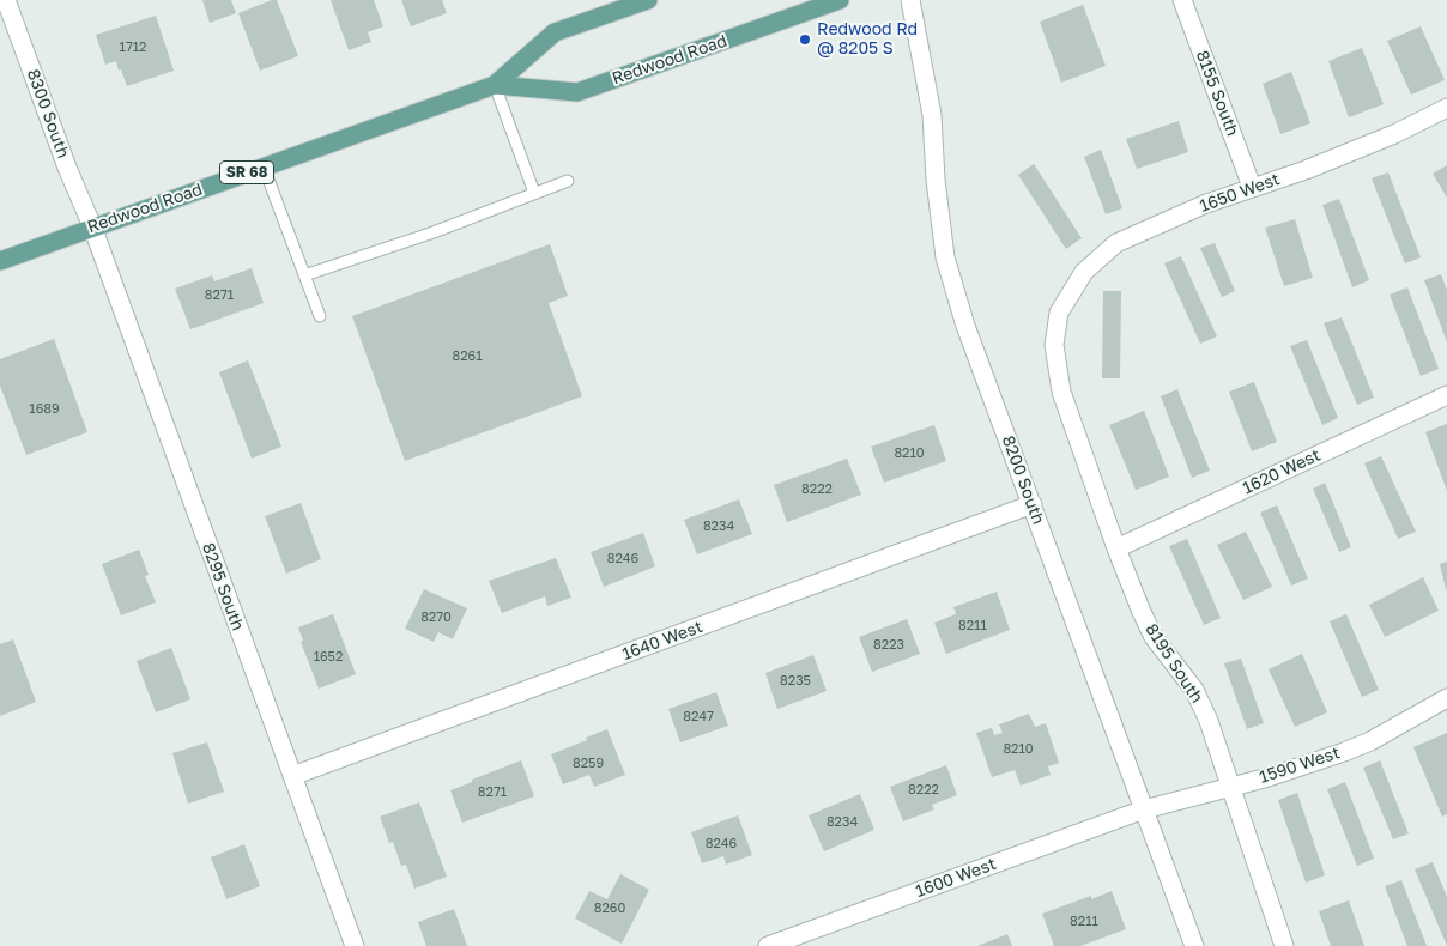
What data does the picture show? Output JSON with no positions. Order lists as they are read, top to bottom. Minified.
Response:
{"streets":{"main road":["Redwood Road","SR 68"],"street":["8155 South","8300 South","1650 West","1620 West","8200 South","8295 South","1640 West","8195 South","1590 West","1600 West"]},"crossings":[["Redwood Road","8300 South"],["Redwood Road","8295 South"],["8155 South","1650 West"],["8300 South","8295 South"],["1650 West","8195 South"],["1620 West","8195 South"],["8200 South","1640 West"],["8200 South","1590 West"],["8200 South","1600 West"],["8295 South","1640 West"],["8195 South","1590 West"],["1590 West","1600 West"]],"places":["Redwood Rd @ 8205 S"],"house_numbers":["1712","8271","8261","1689","8210","8222","8234","8246","8270","8211","8223","1652","8235","8247","8210","8259","8222","8271","8234","8246","8260","8211"]}
